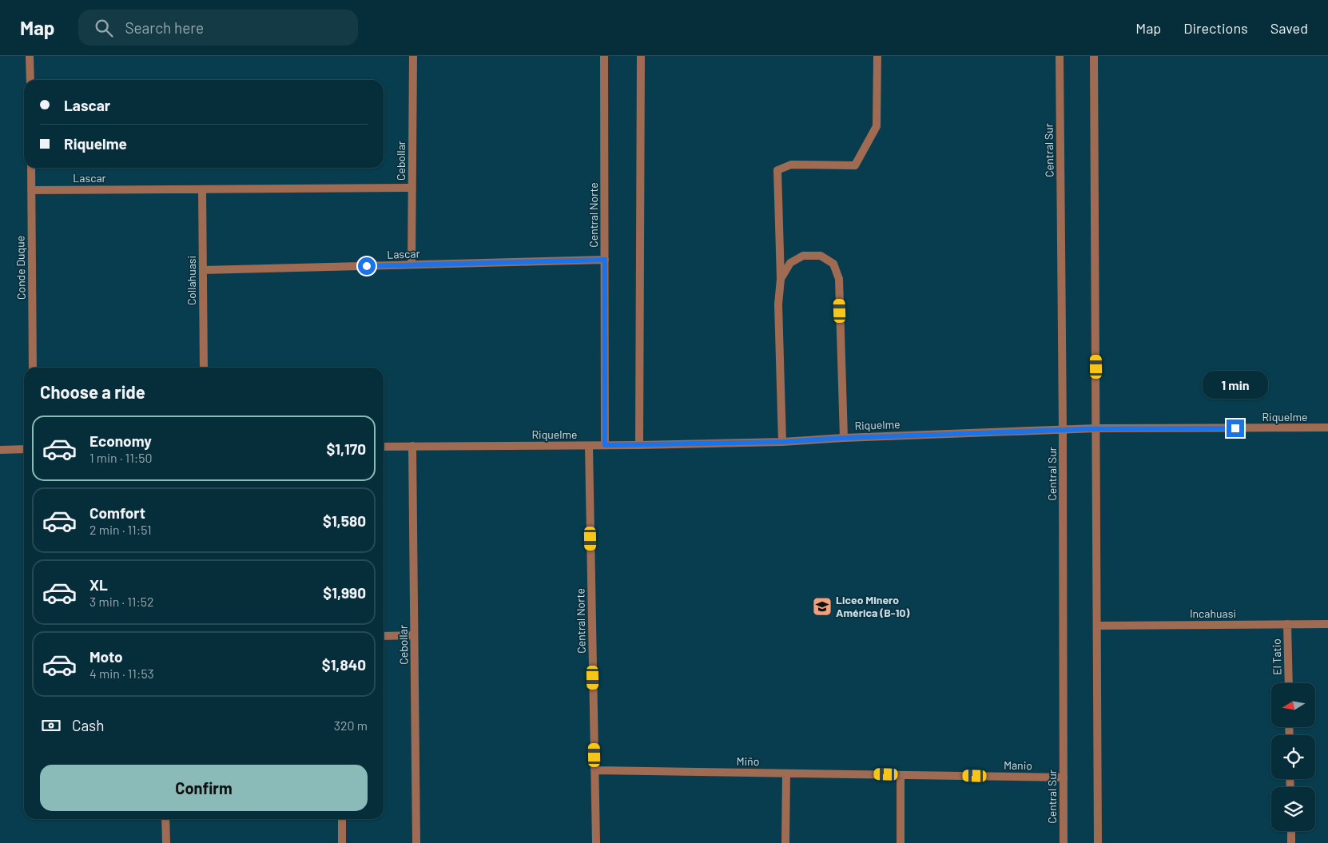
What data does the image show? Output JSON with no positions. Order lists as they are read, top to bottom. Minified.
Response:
{"streets":{"street":["Central Sur","Cebollar","Lascar","Central Norte","Conde Duque","Collahuasi","Riquelme","Incahuasi","El Tatio","Miño","Manio"]},"crossings":[["Central Sur","Riquelme"],["Central Sur","Manio"],["Cebollar","Lascar"],["Cebollar","Riquelme"],["Lascar","Central Norte"],["Lascar","Conde Duque"],["Lascar","Collahuasi"],["Central Norte","Riquelme"],["Central Norte","Miño"],["Incahuasi","El Tatio"],["Miño","Manio"]],"places":{"school or university":["Liceo Minero América (B-10)"]},"north":"left","page":{"header":"Map","search":"Search here","nav":["Map","Directions","Saved"],"banner":["Lascar","Riquelme"],"heading":"Choose a ride","bubble":"1 min","list":[{"name":"Economy","note":"1 min · 11:50","value":"$1,170"},{"name":"Comfort","note":"2 min · 11:51","value":"$1,580"},{"name":"XL","note":"3 min · 11:52","value":"$1,990"},{"name":"Moto","note":"4 min · 11:53","value":"$1,840"}],"pay":["Cash","320 m"],"buttons":"Confirm"}}
